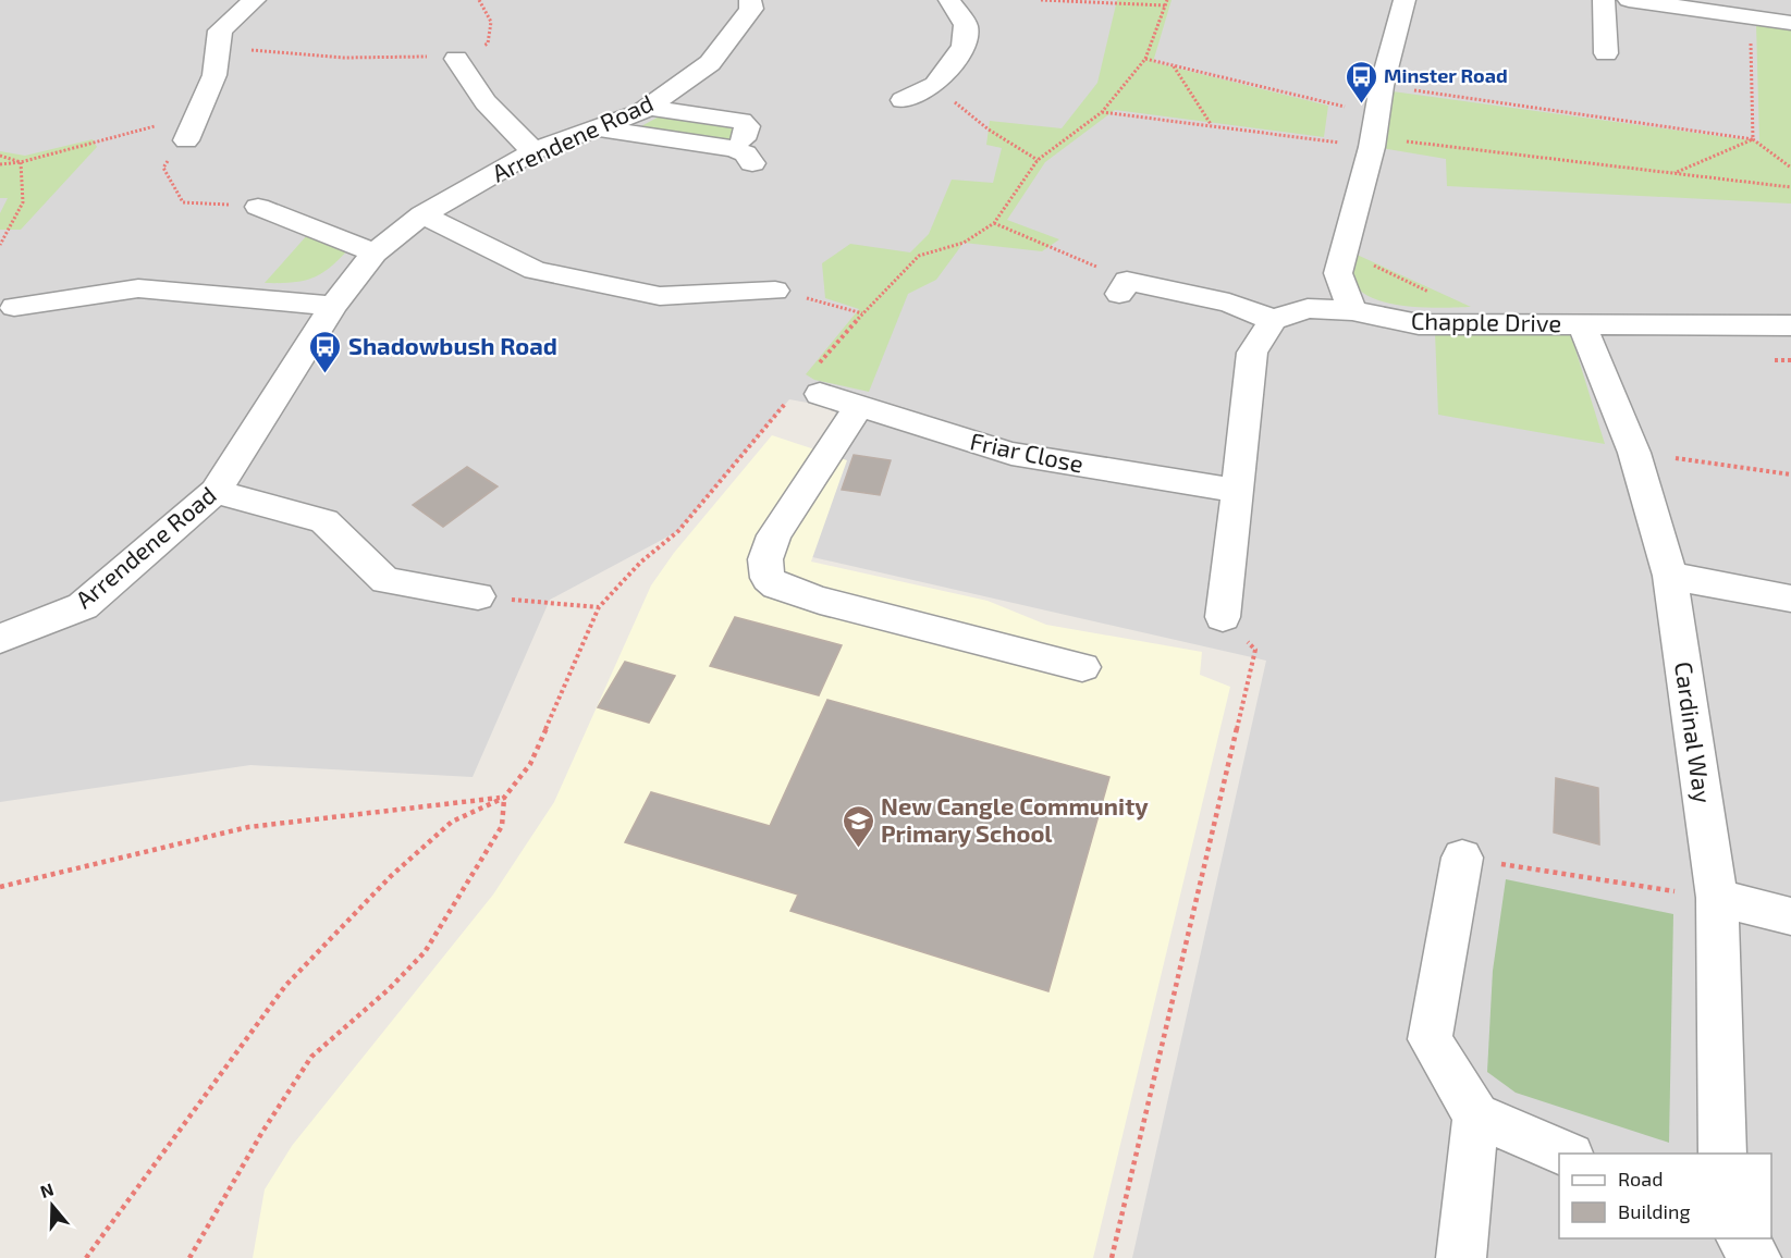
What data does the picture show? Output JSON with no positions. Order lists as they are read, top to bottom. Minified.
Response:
{"streets":{"street":["Arrendene Road","Chapple Drive","Friar Close","Cardinal Way"]},"crossings":[["Chapple Drive","Cardinal Way"]],"places":{"bus stop":["Minster Road","Shadowbush Road"],"school or university":["New Cangle Community Primary School"]},"legend":["Road","Building"],"north":"top"}
